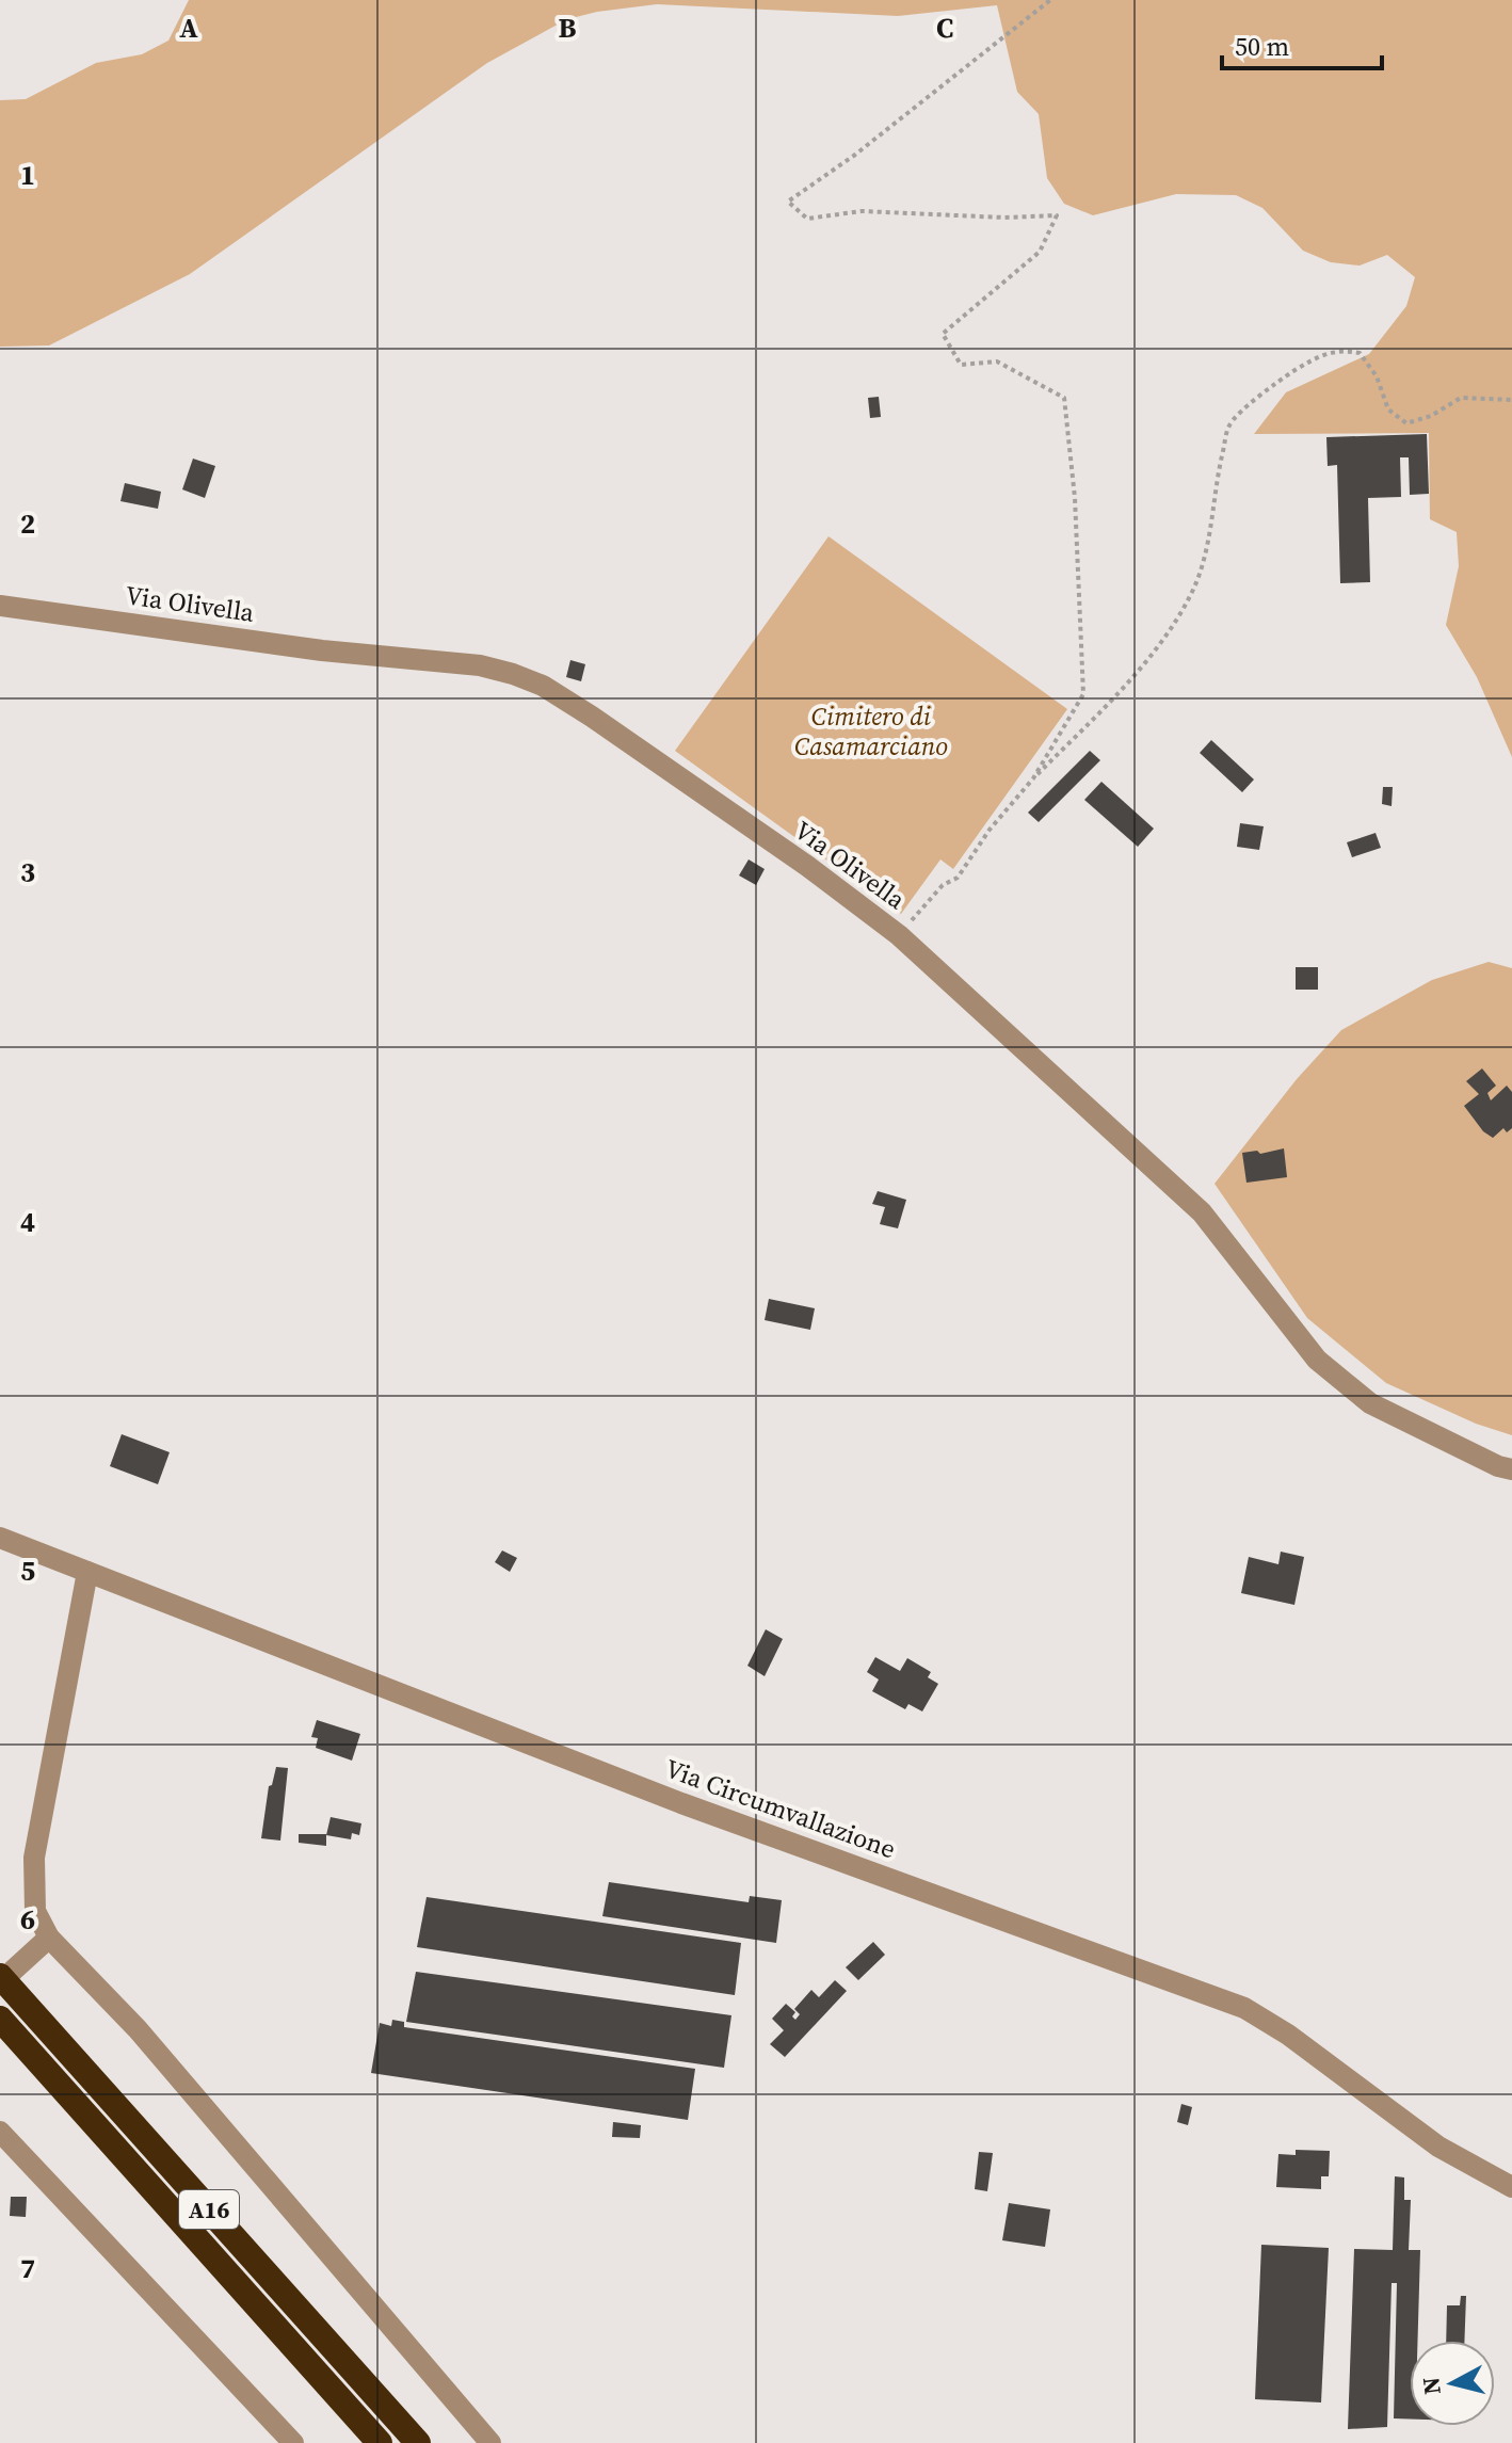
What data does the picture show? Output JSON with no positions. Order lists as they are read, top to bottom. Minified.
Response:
{"streets":{"highway":["A16"],"street":["Via Olivella","Via Circumvallazione"]},"parks":["Cimitero di Casamarciano"],"scale_bar":"50 m","north":"left","grid":{"columns":["A","B","C"],"rows":["1","2","3","4","5","6","7"]}}
